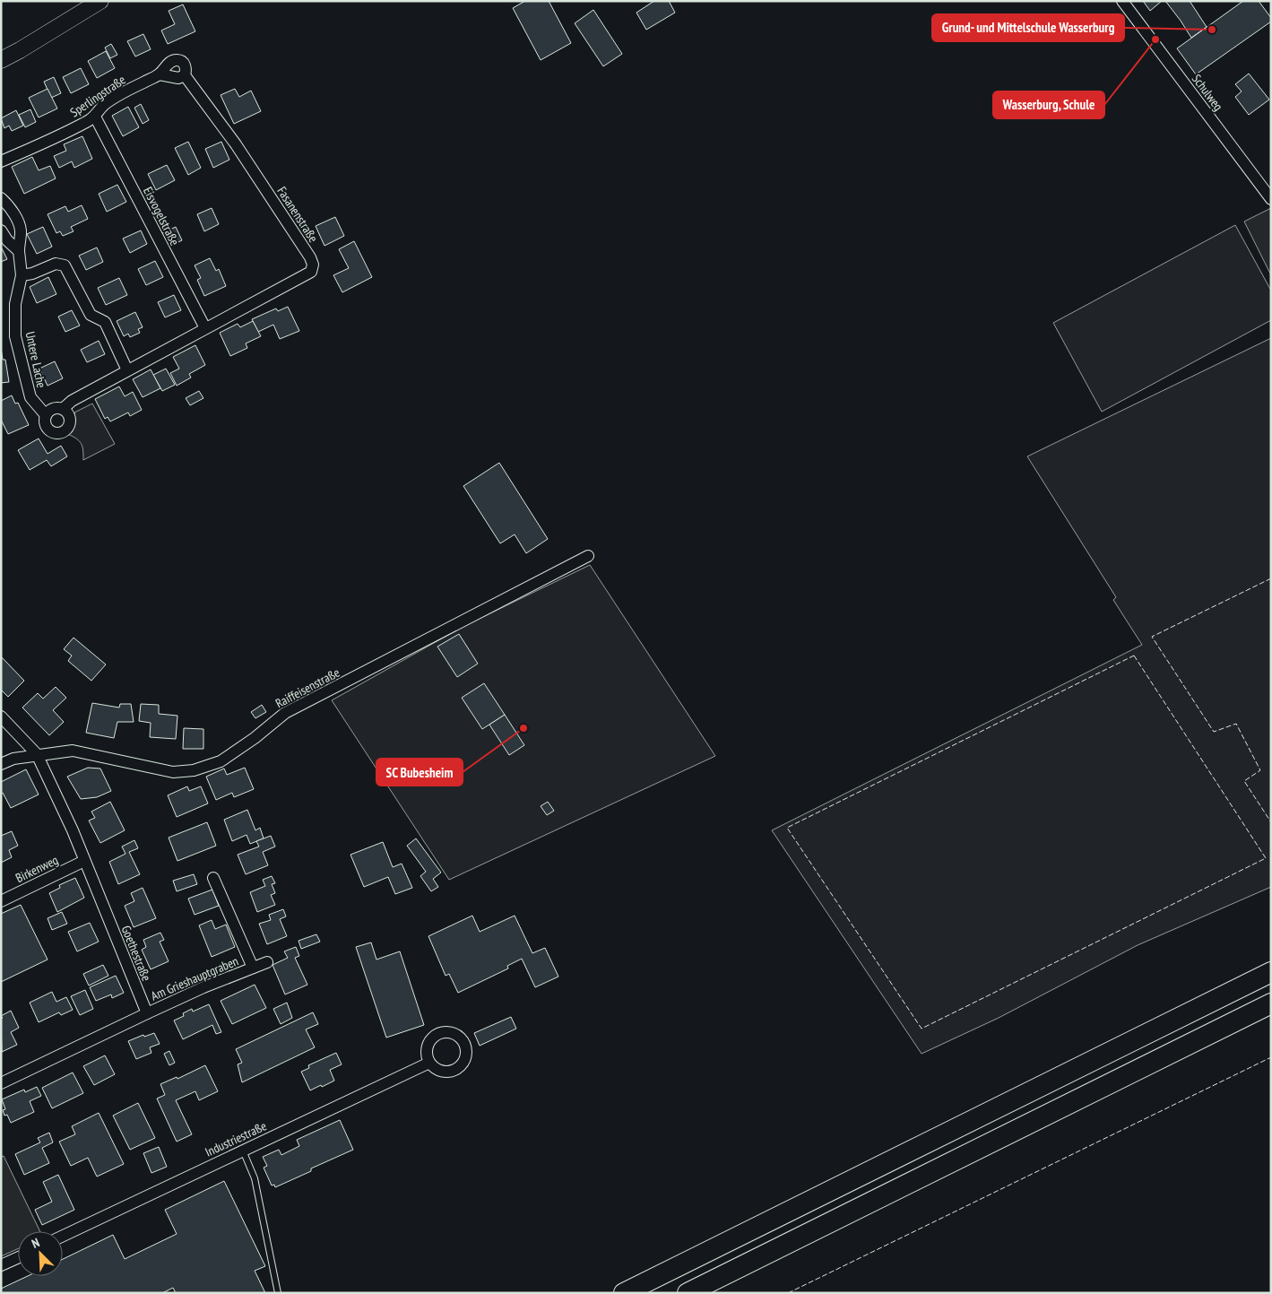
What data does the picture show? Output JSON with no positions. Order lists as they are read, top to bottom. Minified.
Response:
{"streets":{"street":["Schulweg","Sperlingstraße","Fasanenstraße","Eisvogelstraße","Untere Lache","Raiffeisenstraße","Birkenweg","Goethestraße","Am Grieshauptgraben","Industriestraße"]},"crossings":[["Sperlingstraße","Fasanenstraße"],["Sperlingstraße","Eisvogelstraße"],["Fasanenstraße","Eisvogelstraße"],["Raiffeisenstraße","Goethestraße"],["Birkenweg","Goethestraße"],["Goethestraße","Am Grieshauptgraben"]],"places":["Grund- und Mittelschule Wasserburg","Wasserburg, Schule","SC Bubesheim"],"north":"top left"}
